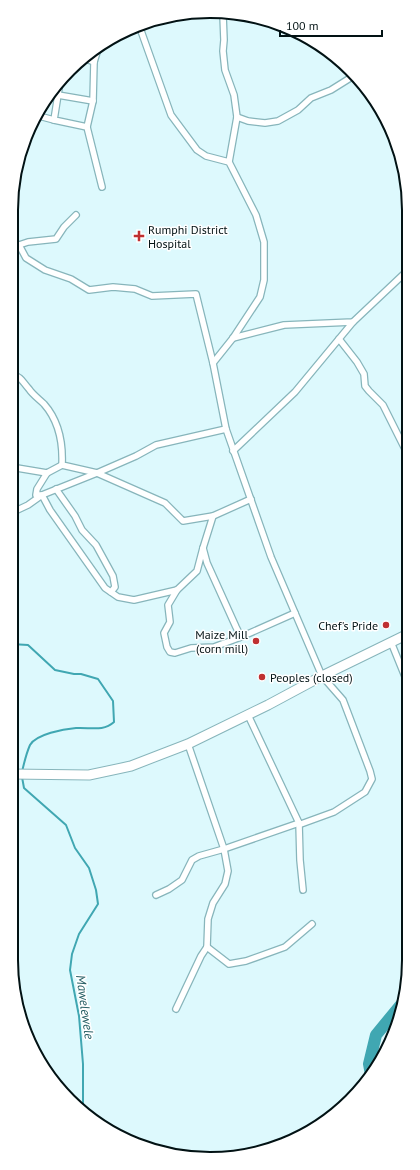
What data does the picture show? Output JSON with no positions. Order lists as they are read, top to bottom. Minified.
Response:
{"water":["Mawelewele"],"places":{"health":["Rumphi District Hospital"],"other":["Chef's Pride","Maize Mill (corn mill)","Peoples (closed)"]},"scale_bar":"100 m"}
